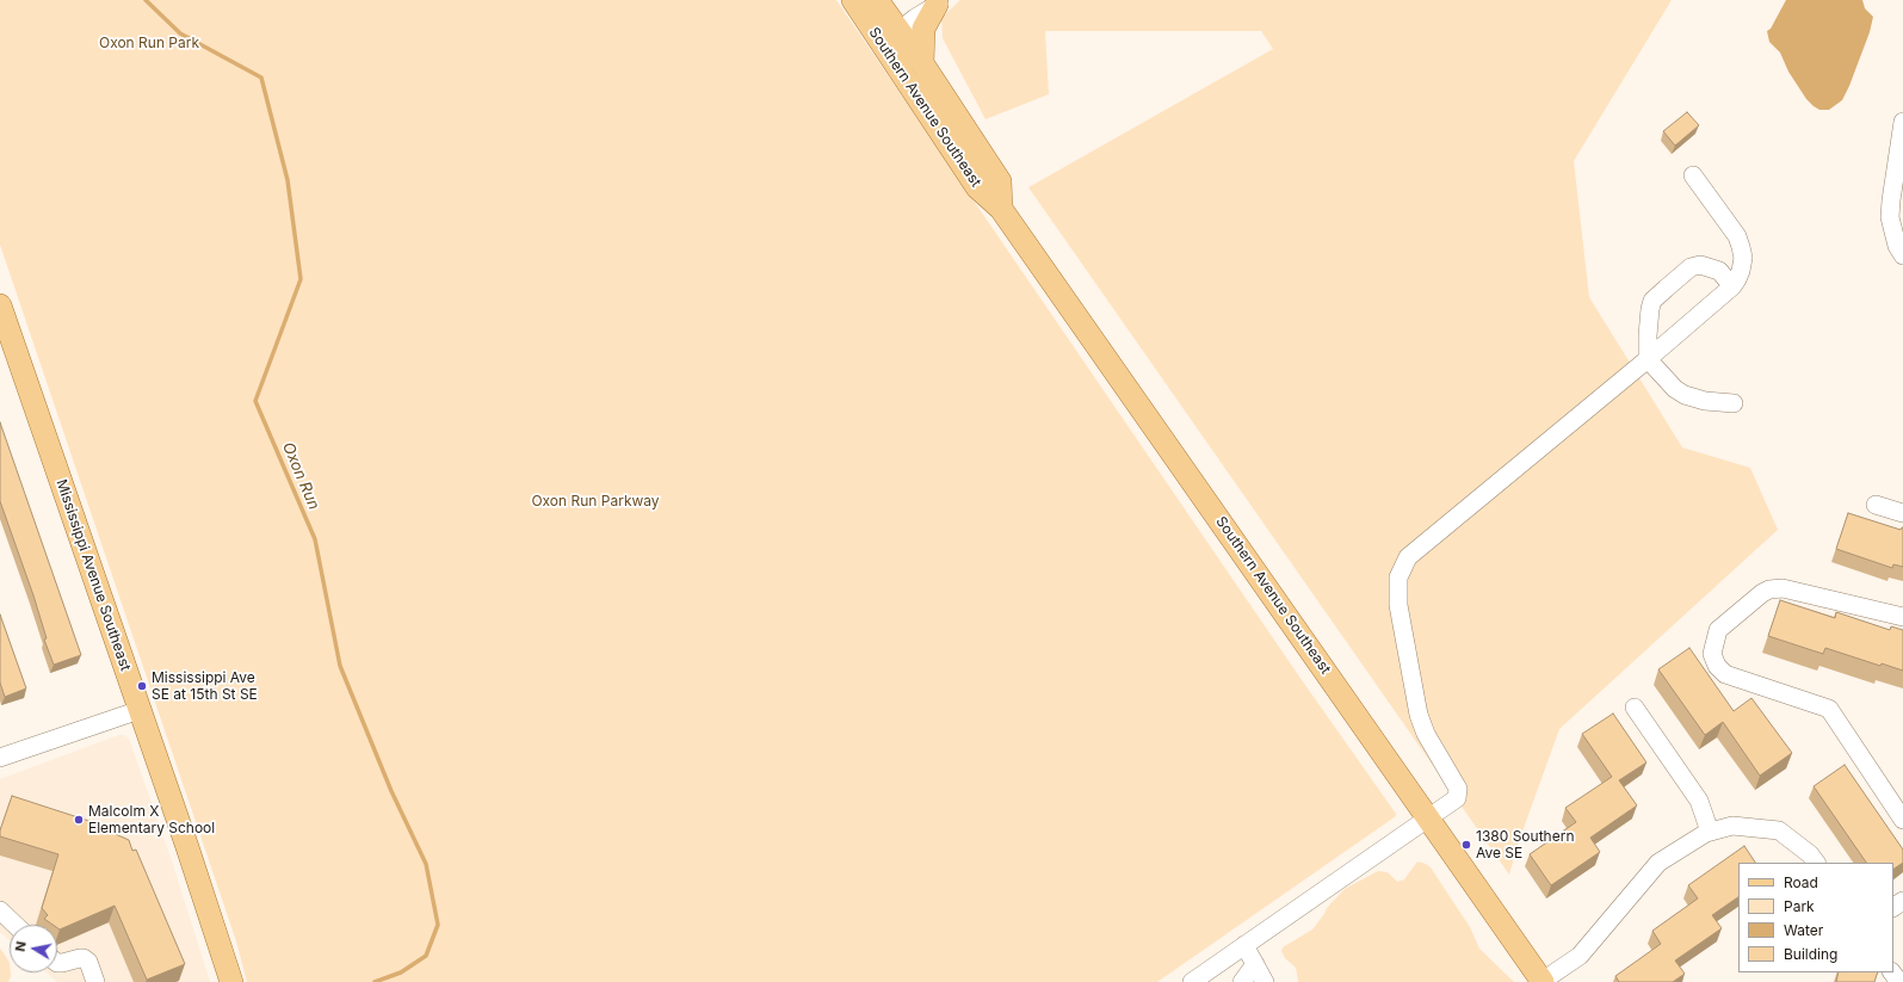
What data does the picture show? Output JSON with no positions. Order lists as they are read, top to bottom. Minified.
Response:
{"streets":{"main road":["Southern Avenue Southeast","Mississippi Avenue Southeast"]},"water":["Oxon Run"],"parks":["Oxon Run Park","Oxon Run Parkway"],"places":["Mississippi Ave SE at 15th St SE","Malcolm X Elementary School","1380 Southern Ave SE"],"legend":["Road","Park","Water","Building"],"north":"left"}
